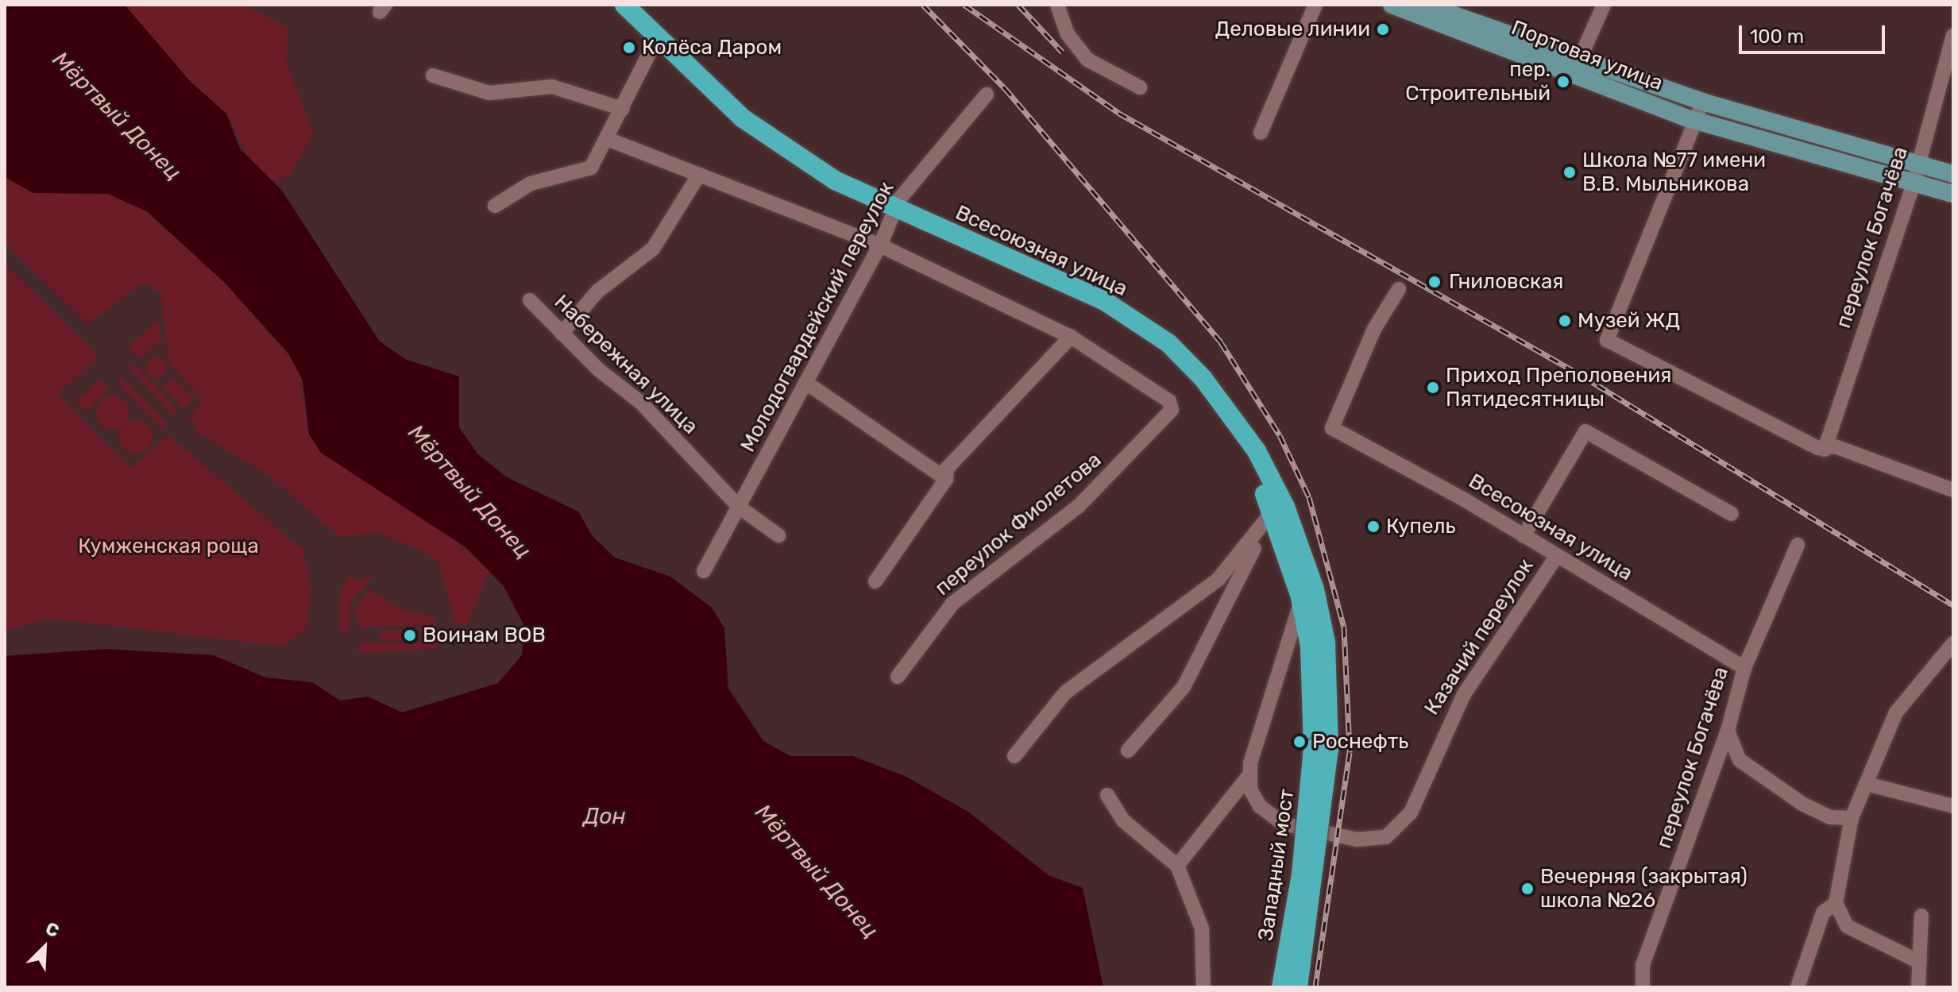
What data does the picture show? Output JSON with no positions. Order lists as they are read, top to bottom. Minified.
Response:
{"streets":{"highway":["Всесоюзная улица","Западный мост"],"main road":["Портовая улица"],"street":["переулок Богачёва","Молодогвардейский переулок","Набережная улица","переулок Фиолетова","Казачий переулок"]},"crossings":[["Портовая улица","переулок Богачёва"],["переулок Богачёва","Всесоюзная улица"],["Всесоюзная улица","Молодогвардейский переулок"],["Всесоюзная улица","Казачий переулок"],["Всесоюзная улица","Западный мост"],["Молодогвардейский переулок","Набережная улица"]],"water":["Мёртвый Донец","Дон"],"parks":["Кумженская роща"],"places":["Деловые линии","Колёса Даром","пер. Строительный","Школа №77 имени В.В. Мыльникова","Гниловская","Музей ЖД","Приход Преполовения Пятидесятницы","Купель","Воинам ВОВ","Роснефть","Вечерняя (закрытая) школа №26"],"scale_bar":"100 m","north":"top right"}
